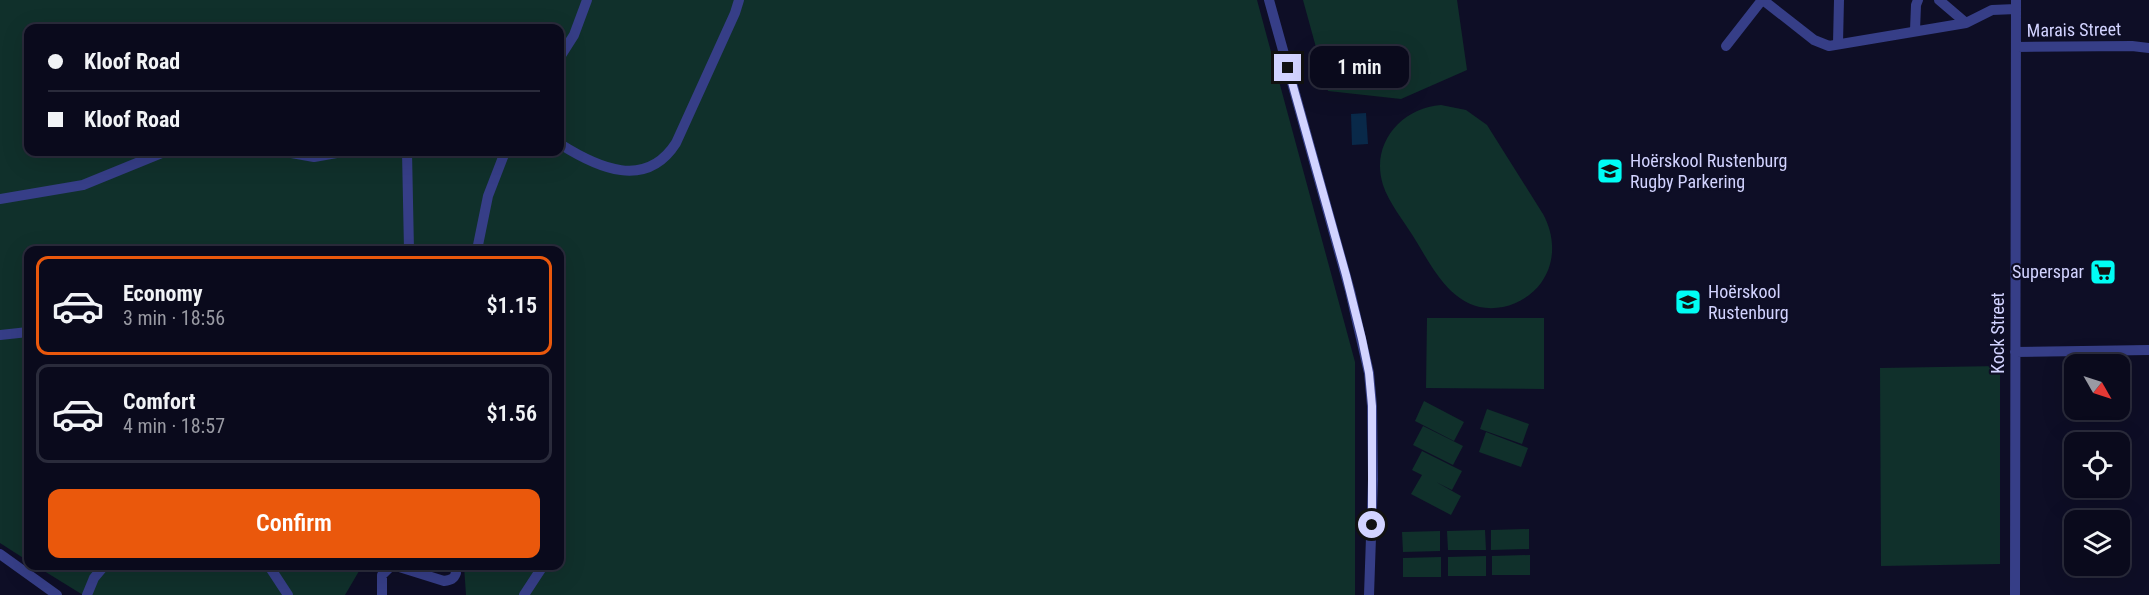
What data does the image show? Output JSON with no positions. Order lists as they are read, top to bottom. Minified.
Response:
{"streets":{"street":["Marais Street","Kock Street"]},"crossings":[["Marais Street","Kock Street"]],"places":{"school or university":["Hoërskool Rustenburg Rugby Parkering","Hoërskool Rustenburg"],"supermarket":["Superspar"]},"north":"bottom right","page":{"banner":["Kloof Road","Kloof Road"],"bubble":"1 min","list":[{"name":"Economy","note":"3 min · 18:56","value":"$1.15"},{"name":"Comfort","note":"4 min · 18:57","value":"$1.56"}],"buttons":"Confirm"}}
